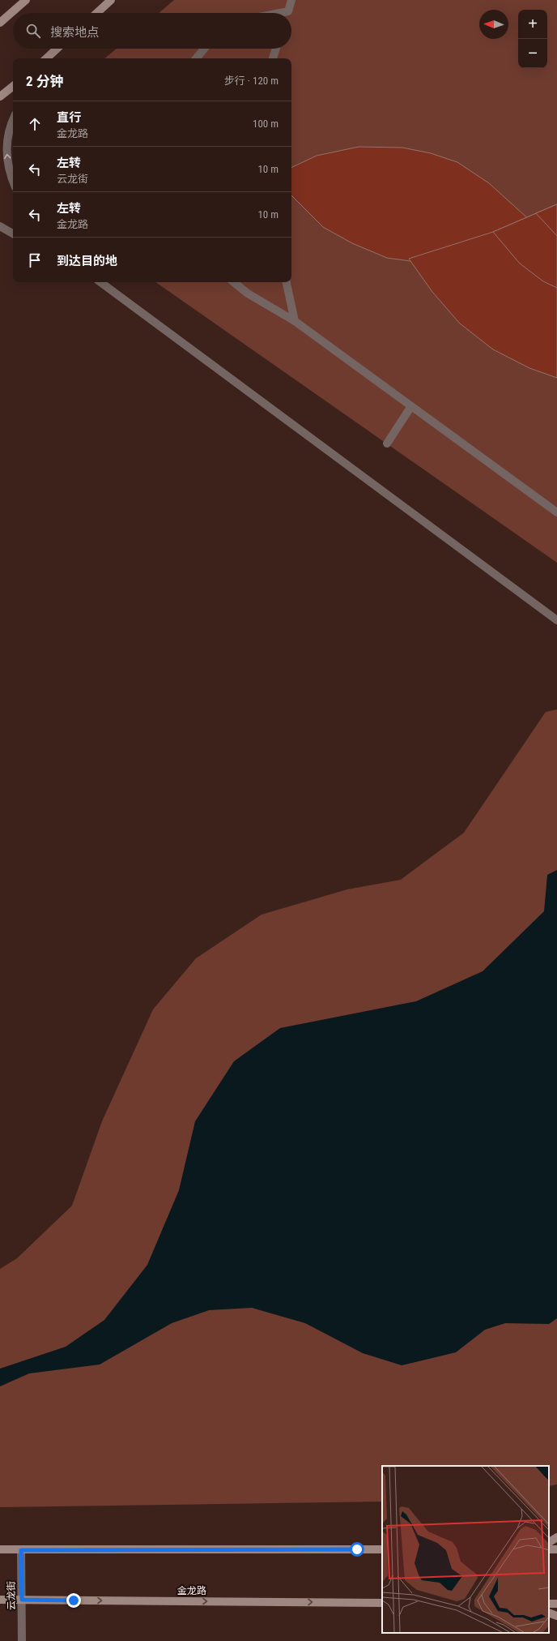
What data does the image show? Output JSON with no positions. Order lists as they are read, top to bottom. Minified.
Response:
{"streets":{"street":["金龙路","云龙街"]},"crossings":[["金龙路","云龙街"]],"north":"left","page":{"map_buttons":["+","−"],"search":"搜索地点","heading":["2 分钟","步行 · 120 m"],"list":[["直行","金龙路","100 m"],["左转","云龙街","10 m"],["左转","金龙路","10 m"],"到达目的地"]}}
